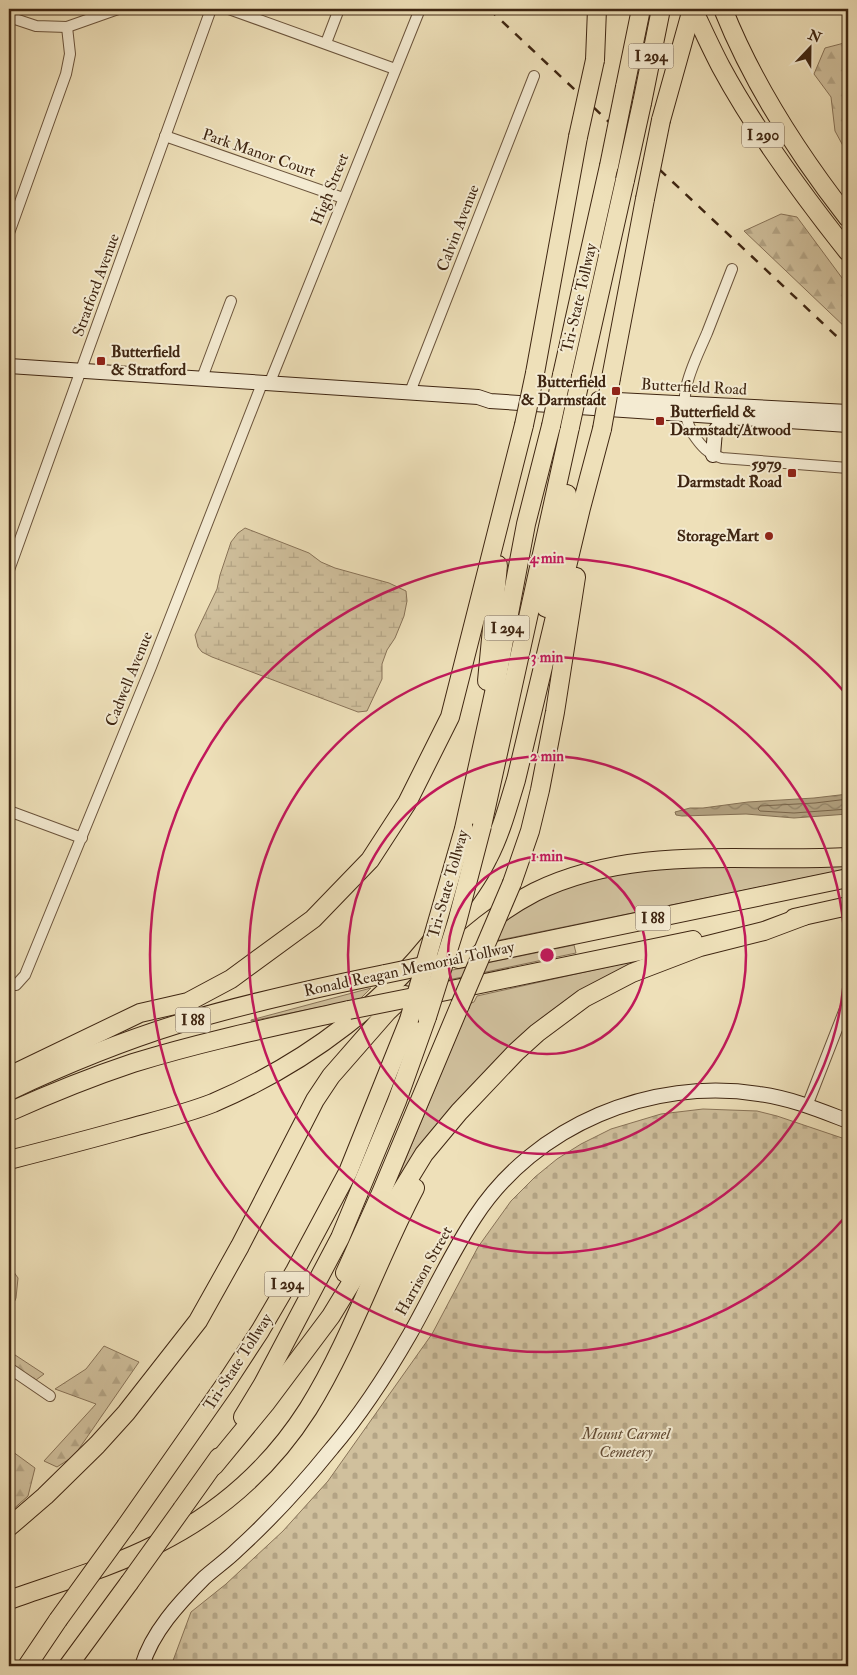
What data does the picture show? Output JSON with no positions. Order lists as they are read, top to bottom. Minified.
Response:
{"streets":{"highway":["I 294","I 290","Tri-State Tollway","I 88","Ronald Reagan Memorial Tollway"],"main road":["Butterfield Road","Harrison Street"],"street":["Park Manor Court","High Street","Calvin Avenue","Stratford Avenue","Cadwell Avenue"]},"crossings":[["Park Manor Court","High Street"],["Park Manor Court","Stratford Avenue"],["High Street","Butterfield Road"],["High Street","Cadwell Avenue"],["Calvin Avenue","Butterfield Road"],["Stratford Avenue","Butterfield Road"],["Butterfield Road","Cadwell Avenue"]],"parks":["Mount Carmel Cemetery"],"places":{"transit":["Butterfield & Stratford","Butterfield & Darmstadt","Butterfield & Darmstadt/Atwood","5979 Darmstadt Road"],"other":["StorageMart"]},"north":"top","rings":["4 min","3 min","2 min","1 min"]}
